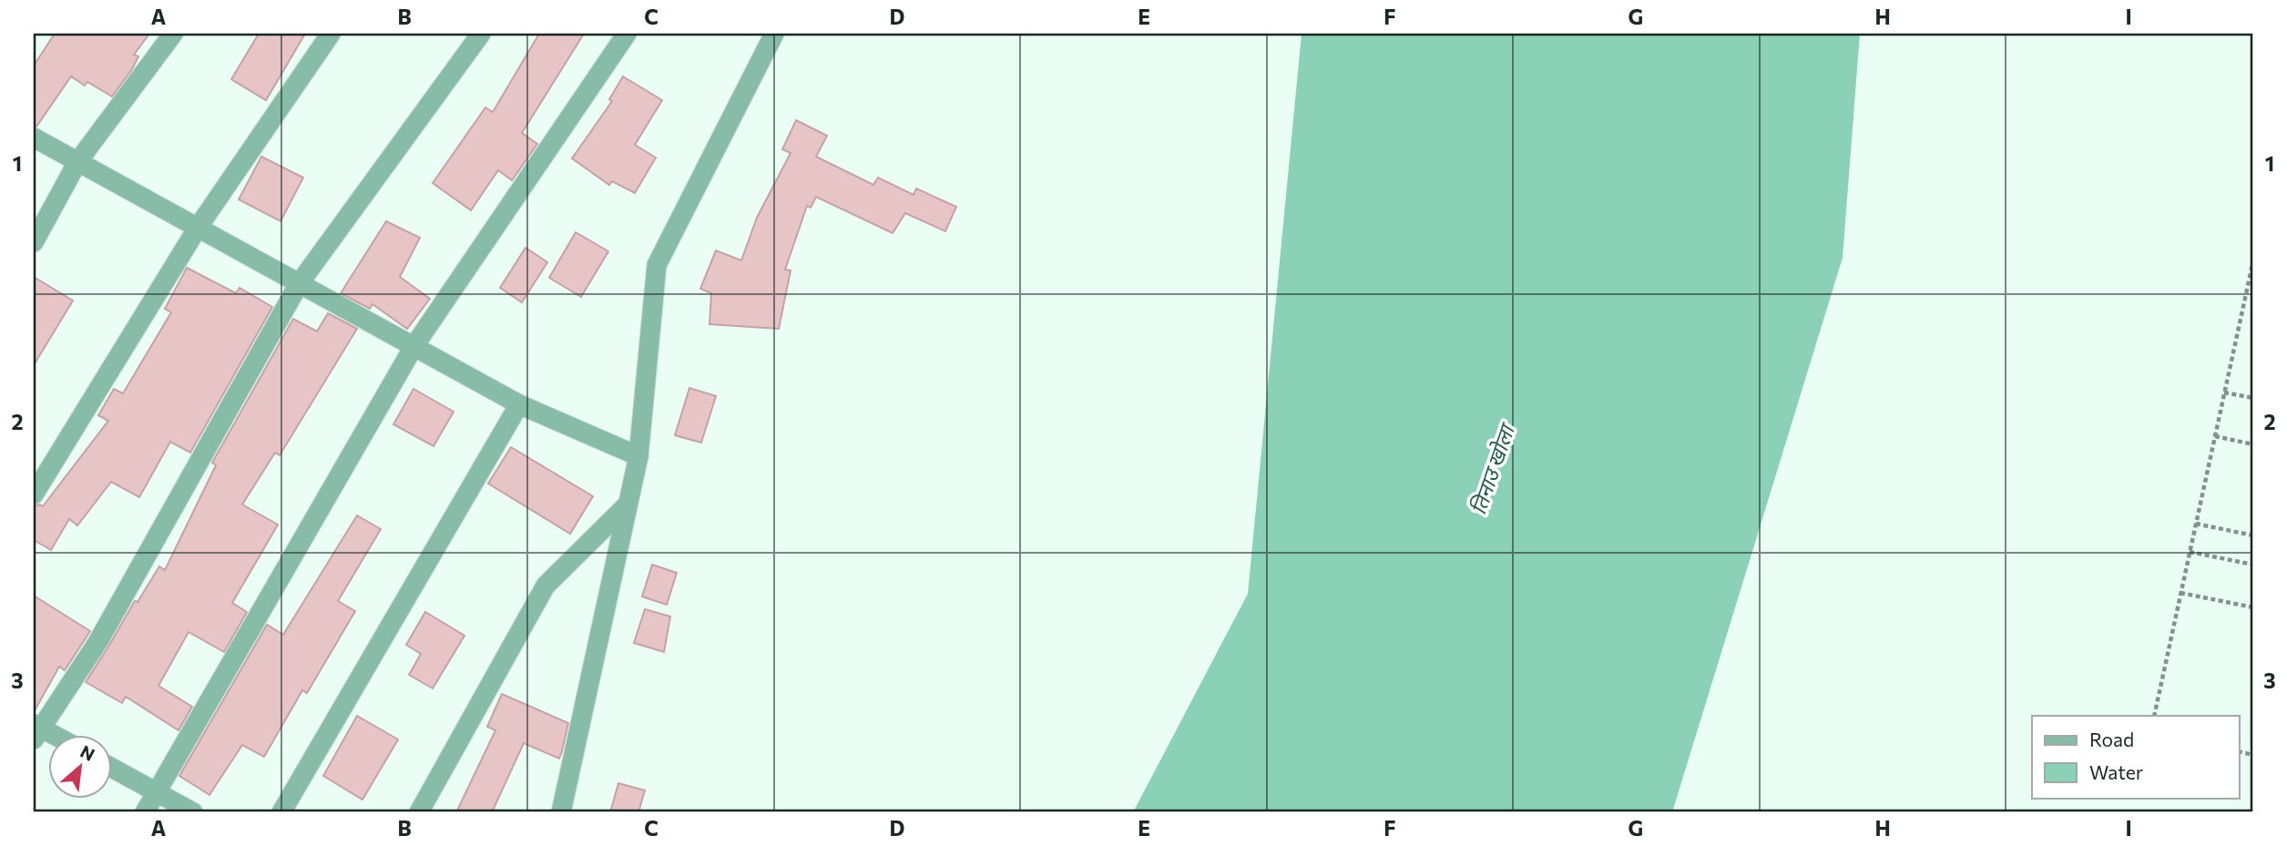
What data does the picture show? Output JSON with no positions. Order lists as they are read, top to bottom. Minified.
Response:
{"water":["तिनाउ खोला"],"legend":["Road","Water"],"north":"top right","grid":{"columns":["A","B","C","D","E","F","G","H","I"],"rows":["1","2","3"]}}
